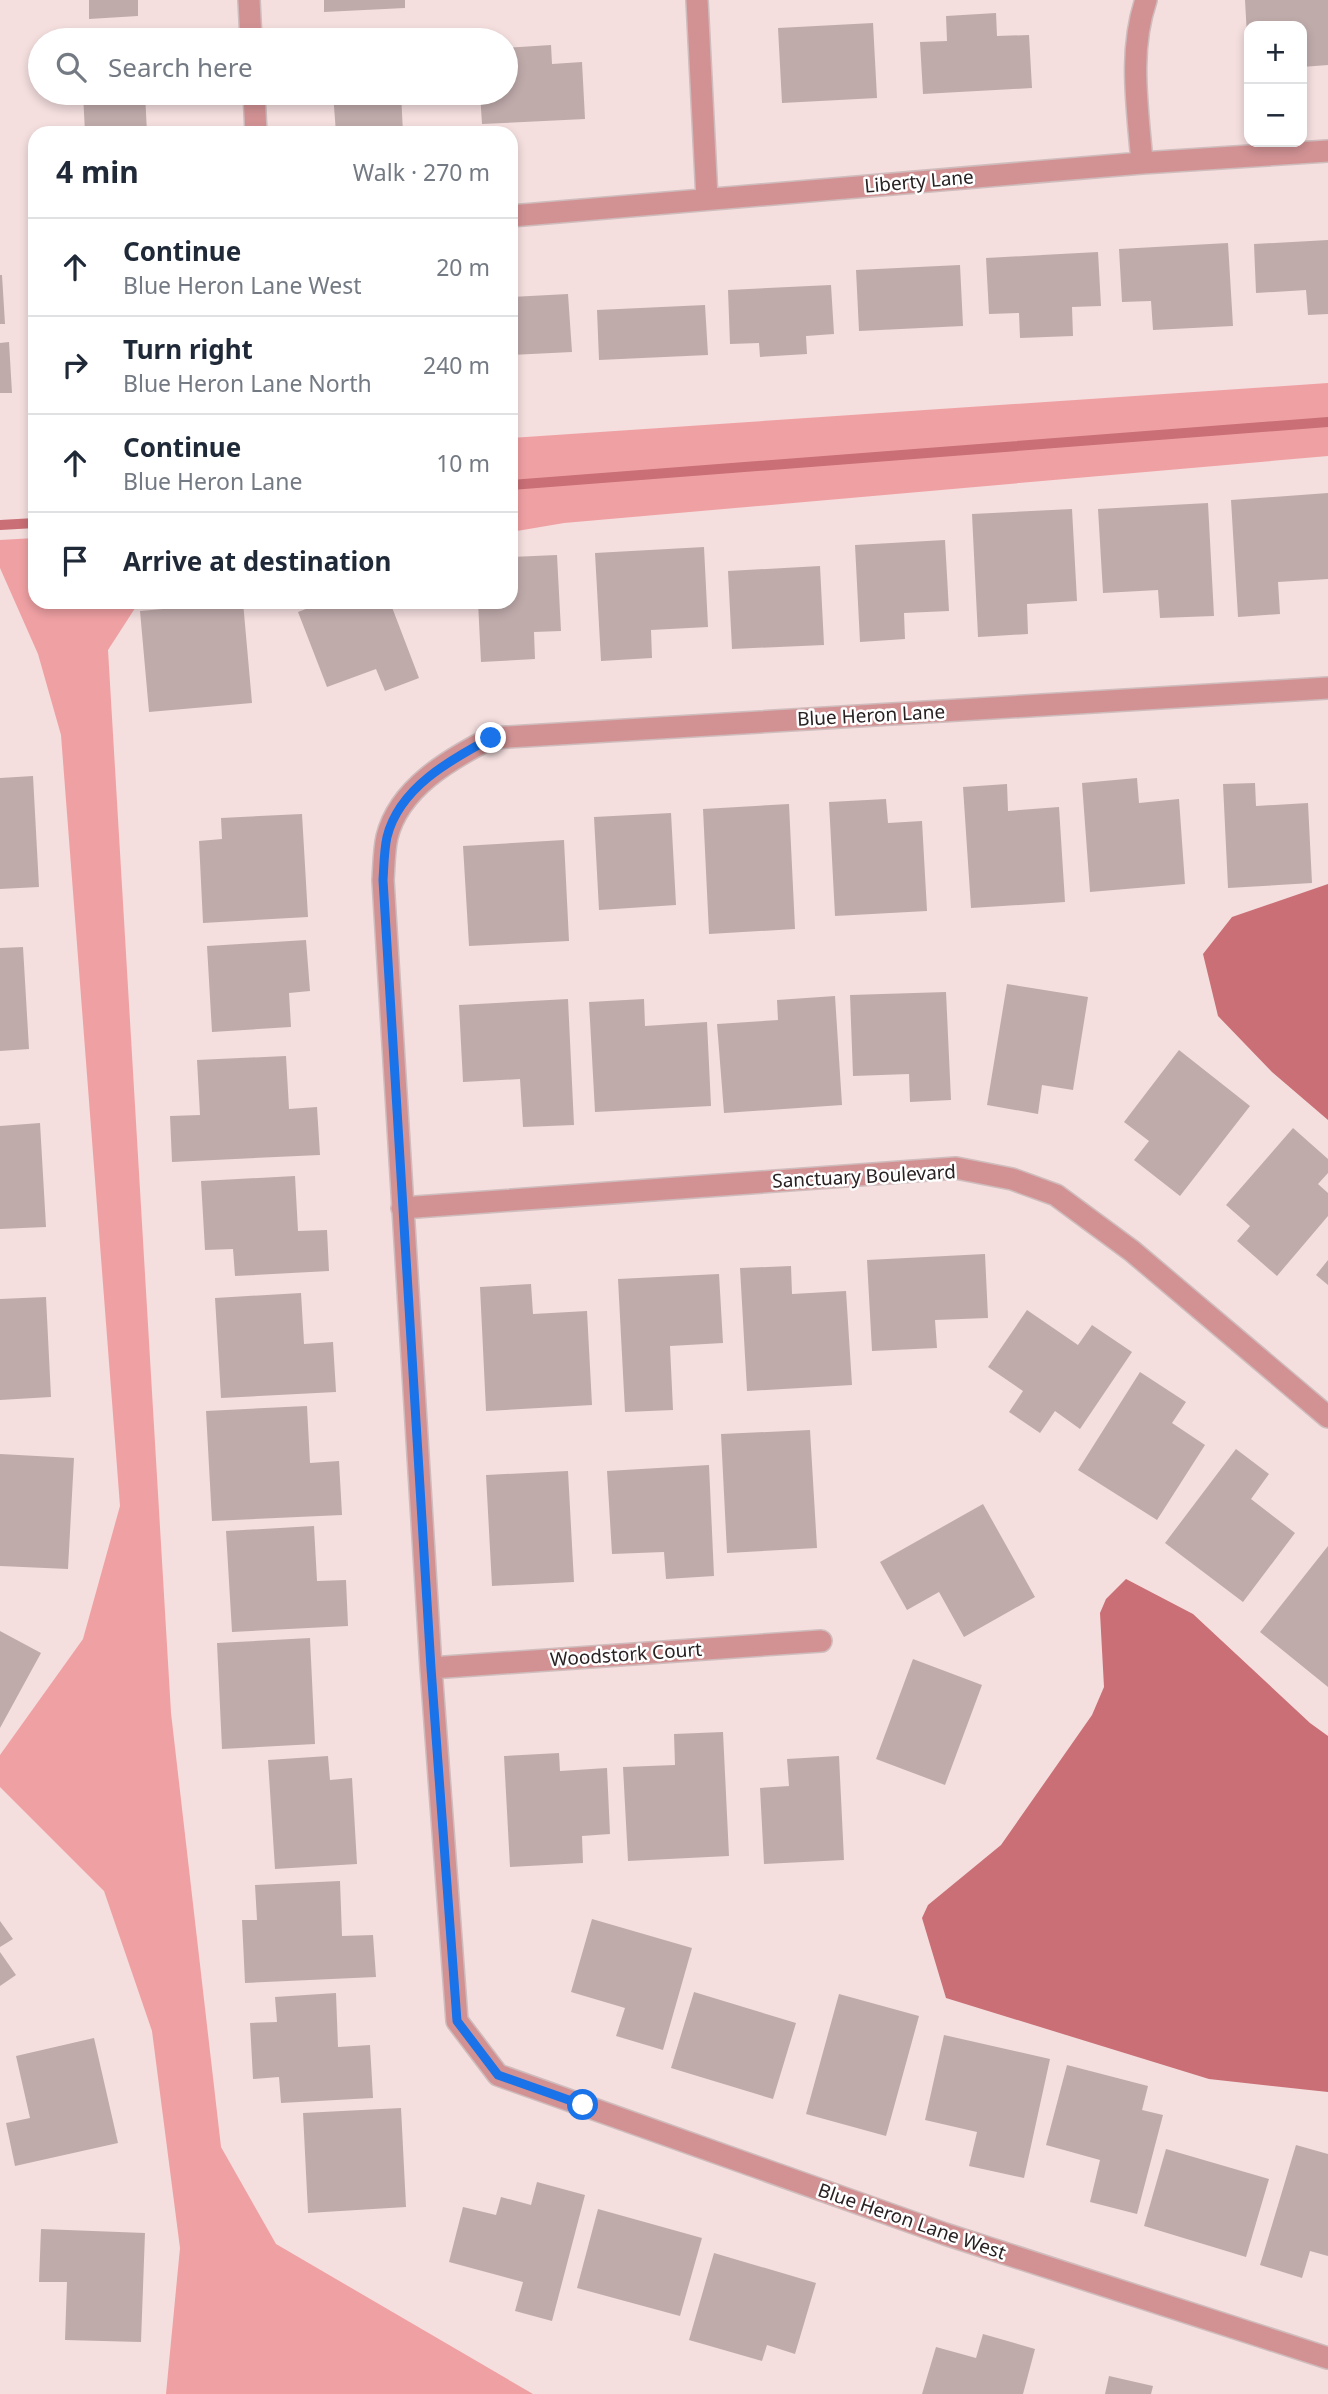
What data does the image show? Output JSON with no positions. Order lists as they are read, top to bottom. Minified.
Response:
{"streets":{"street":["Liberty Lane","Blue Heron Lane","Sanctuary Boulevard","Woodstork Court","Blue Heron Lane West"]},"crossings":[["Blue Heron Lane","Sanctuary Boulevard"],["Blue Heron Lane","Woodstork Court"],["Blue Heron Lane","Blue Heron Lane West"]],"page":{"map_buttons":["+","−"],"search":"Search here","heading":["4 min","Walk · 270 m"],"list":[["Continue","Blue Heron Lane West","20 m"],["Turn right","Blue Heron Lane North","240 m"],["Continue","Blue Heron Lane","10 m"],"Arrive at destination"]}}
